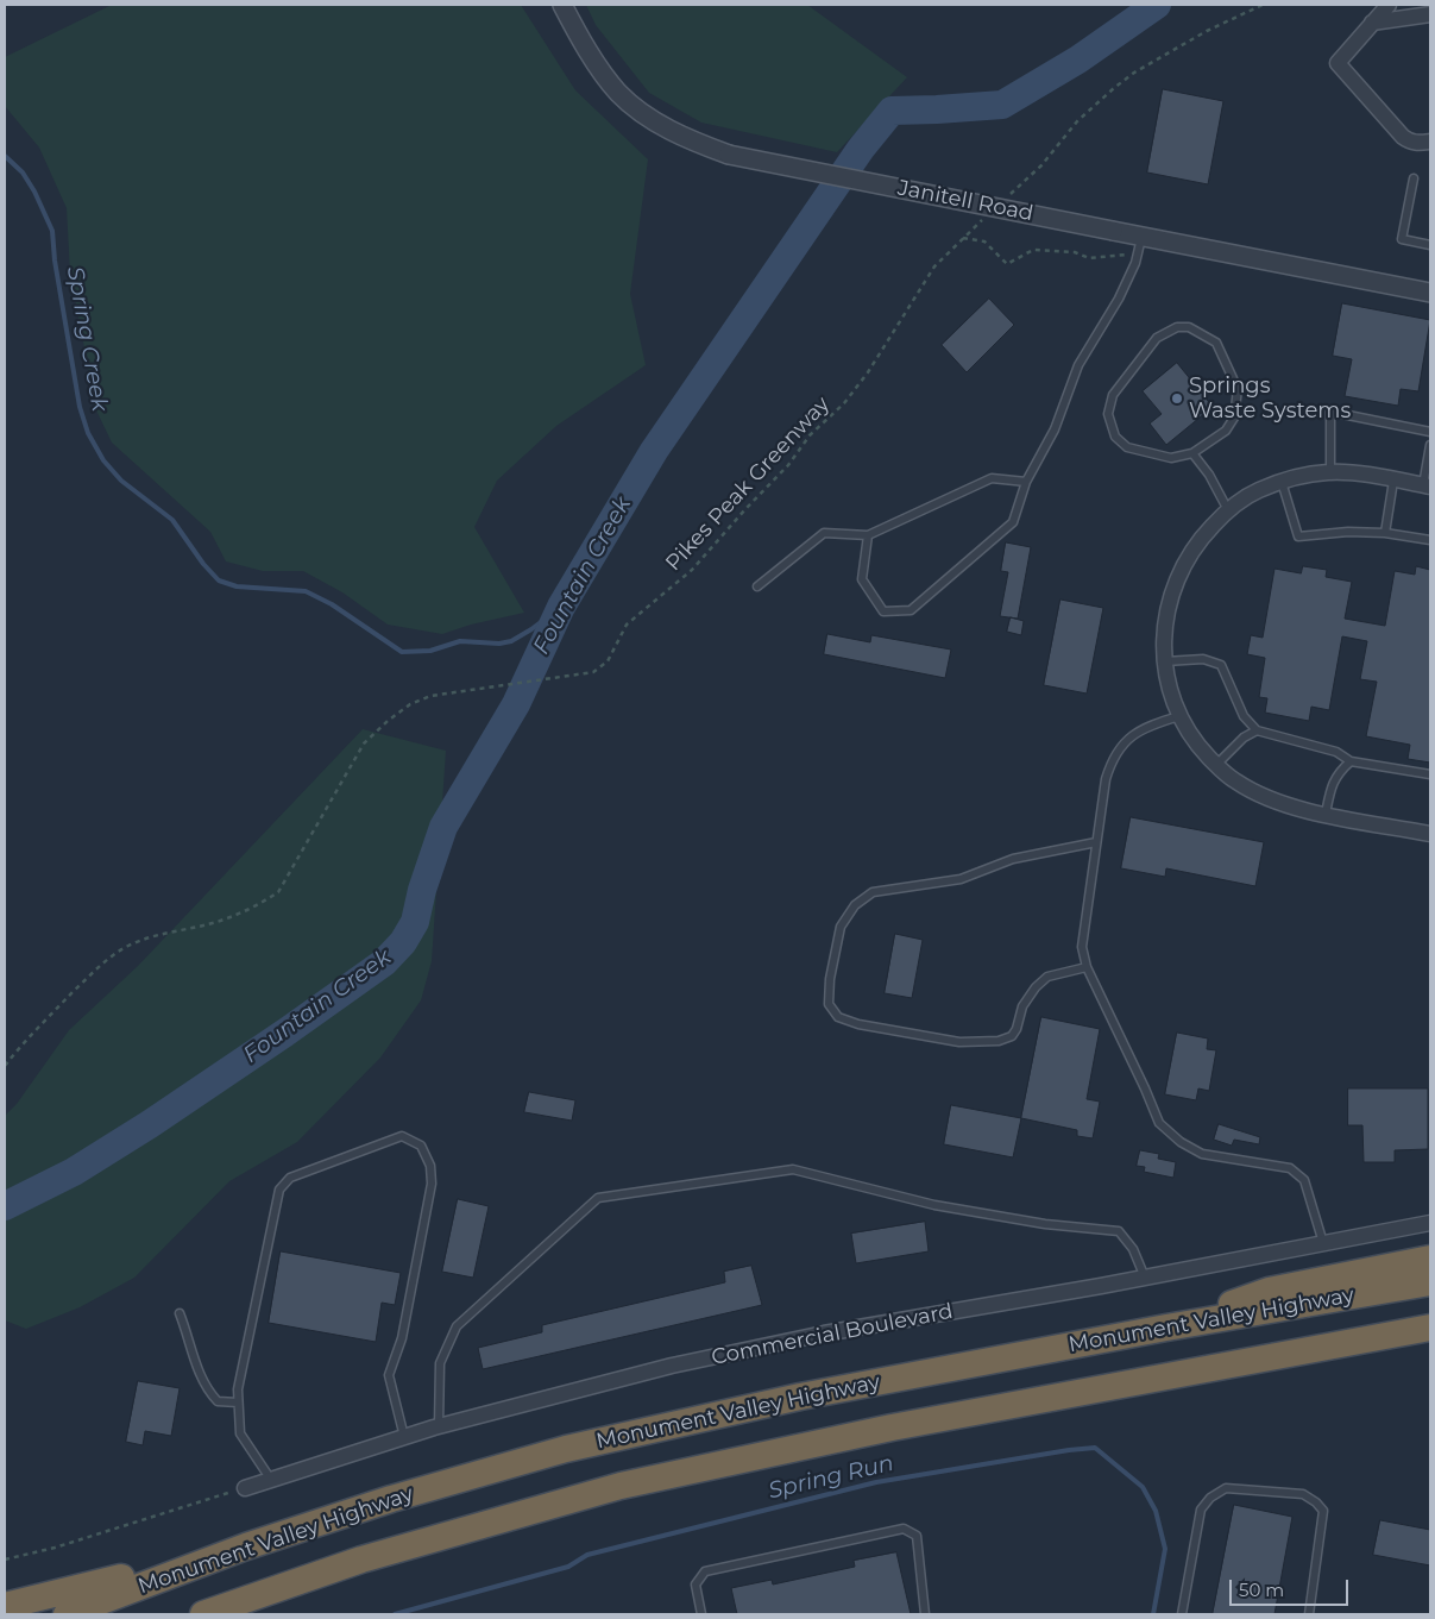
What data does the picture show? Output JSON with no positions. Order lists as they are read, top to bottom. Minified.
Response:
{"streets":{"highway":["Monument Valley Highway"],"street":["Janitell Road","Commercial Boulevard"],"path":["Pikes Peak Greenway"]},"water":["Spring Creek","Fountain Creek","Spring Run"],"places":["Springs Waste Systems"],"scale_bar":"50 m"}
